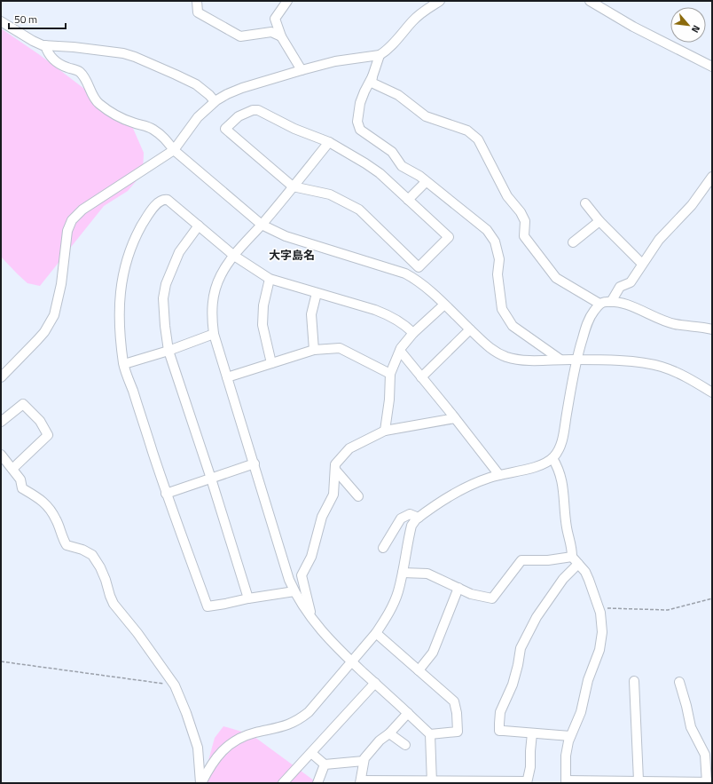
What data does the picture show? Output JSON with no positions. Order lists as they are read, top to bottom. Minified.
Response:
{"districts":["大字島名"],"scale_bar":"50 m","north":"bottom right"}
